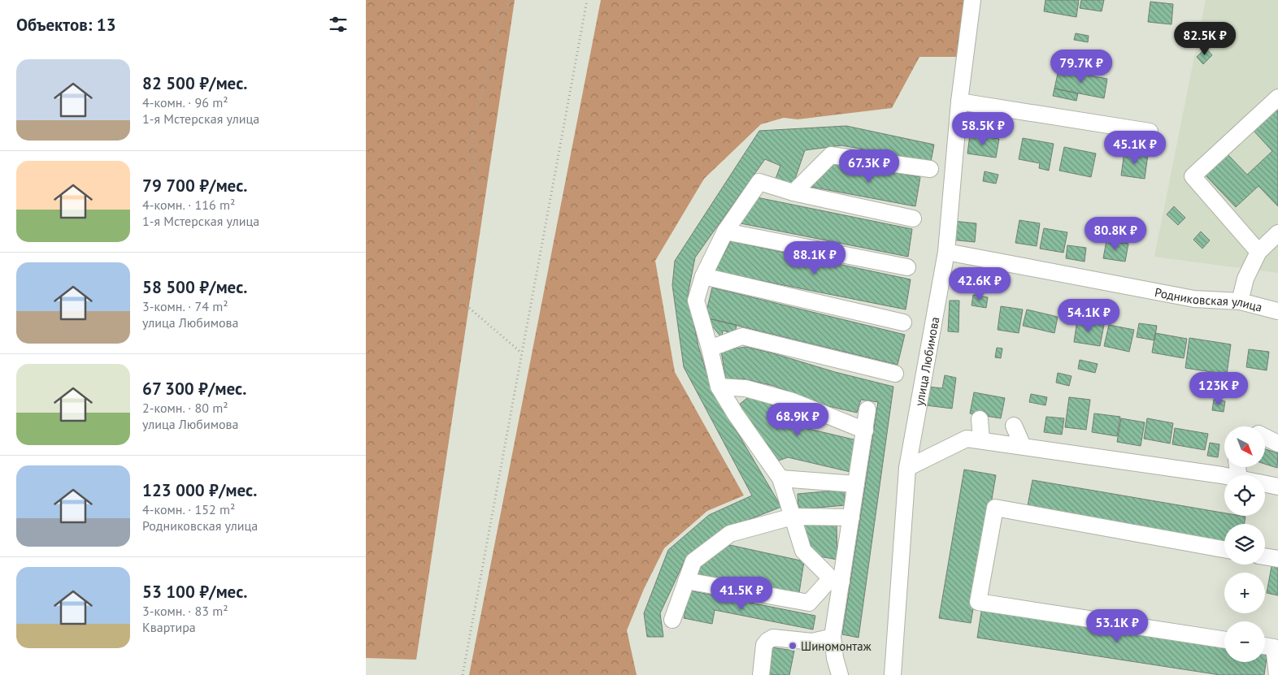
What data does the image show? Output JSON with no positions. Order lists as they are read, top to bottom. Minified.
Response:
{"streets":{"street":["Родниковская улица","улица Любимова"]},"crossings":[["Родниковская улица","улица Любимова"]],"places":["Шиномонтаж"],"north":"bottom right","page":{"heading":"Объектов: 13","price":["82.5K ₽","79.7K ₽","58.5K ₽","45.1K ₽","67.3K ₽","80.8K ₽","88.1K ₽","42.6K ₽","54.1K ₽","123K ₽","68.9K ₽","41.5K ₽","53.1K ₽"],"list":[{"name":"82 500 ₽/мес.","note":"4-комн. · 96 m² · 1-я Мстерская улица"},{"name":"79 700 ₽/мес.","note":"4-комн. · 116 m² · 1-я Мстерская улица"},{"name":"58 500 ₽/мес.","note":"3-комн. · 74 m² · улица Любимова"},{"name":"67 300 ₽/мес.","note":"2-комн. · 80 m² · улица Любимова"},{"name":"123 000 ₽/мес.","note":"4-комн. · 152 m² · Родниковская улица"},{"name":"53 100 ₽/мес.","note":"3-комн. · 83 m² · Квартира"}],"map_buttons":["+","−"]}}
